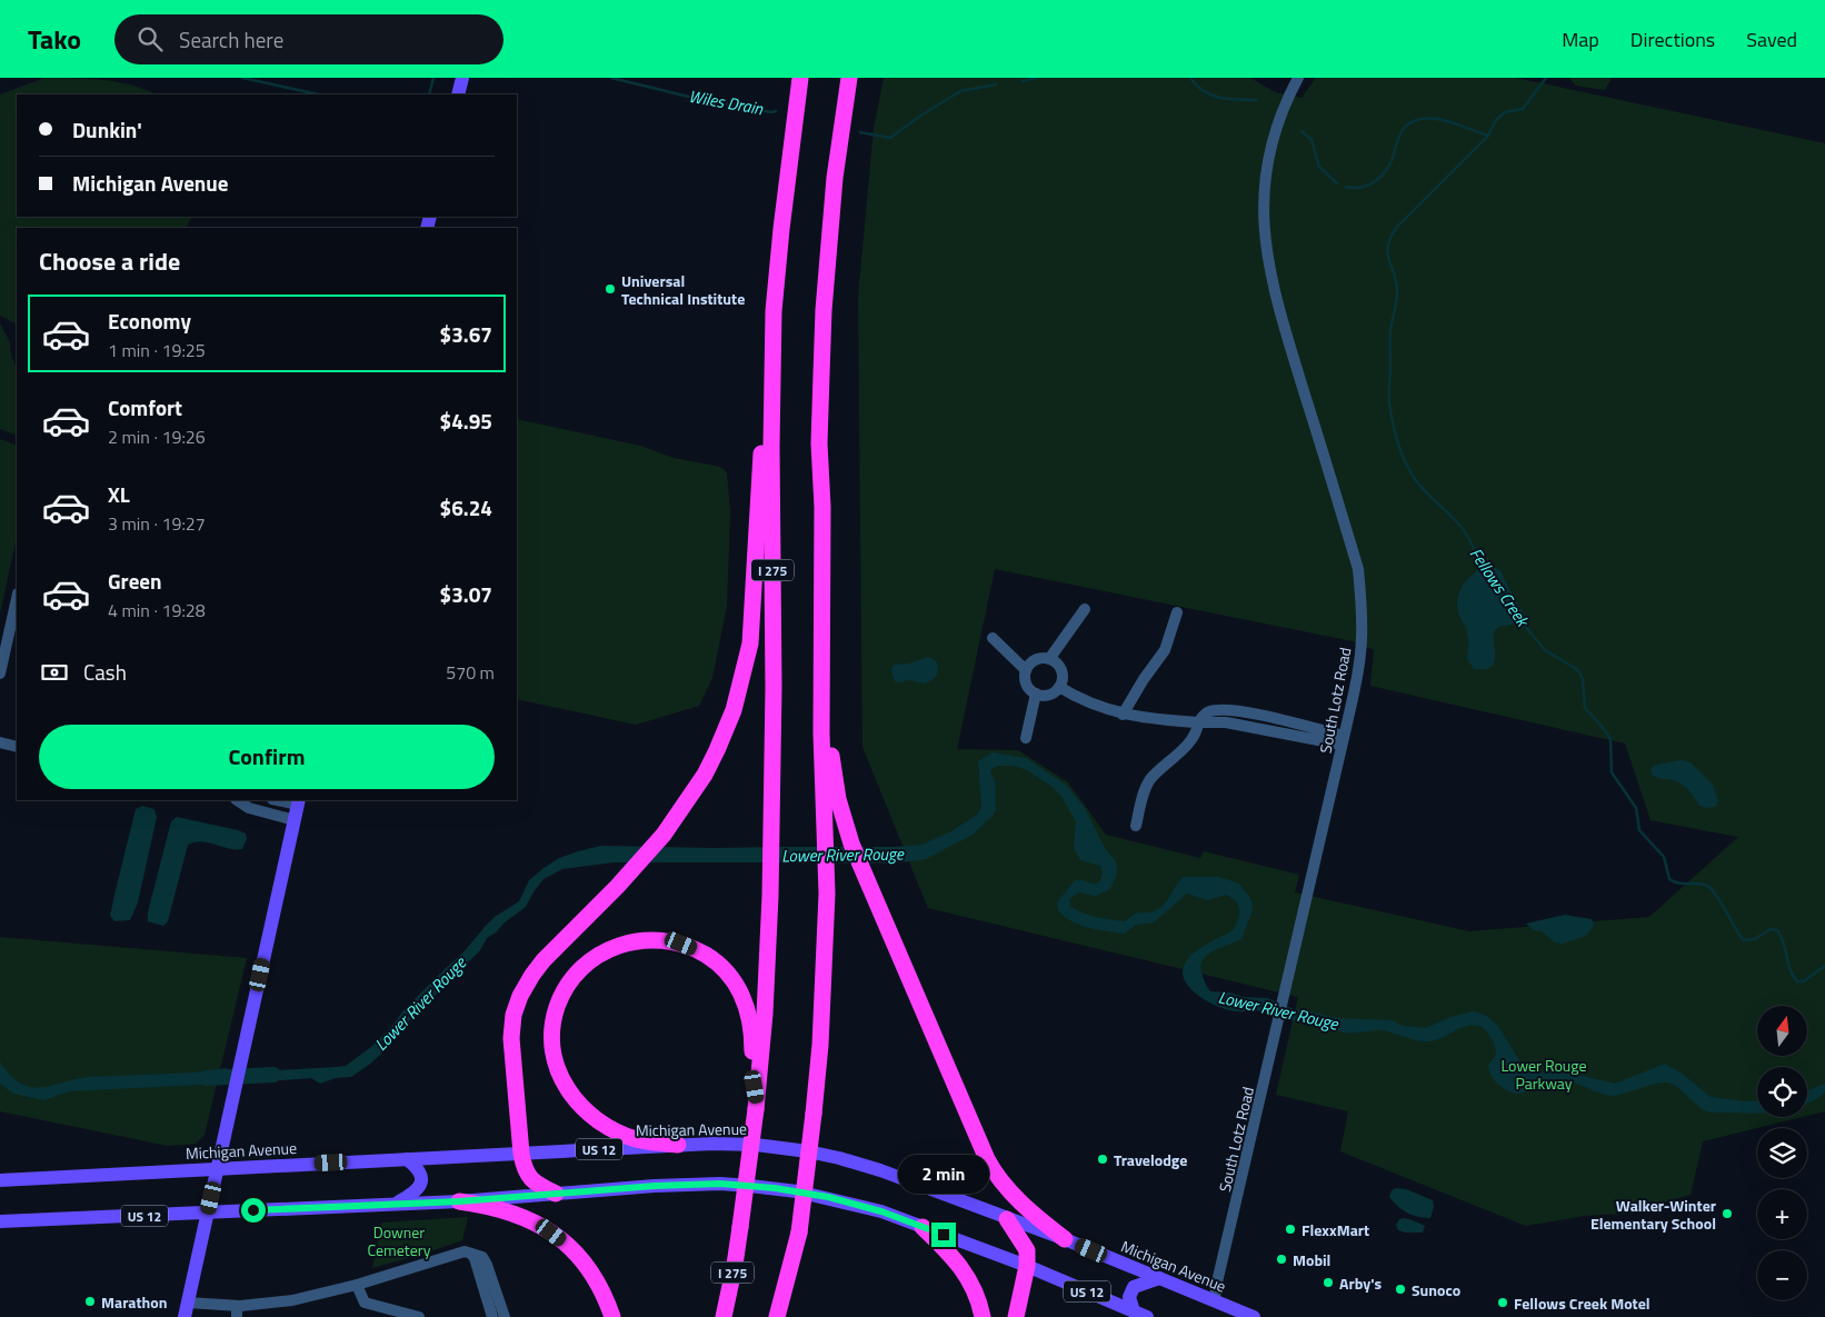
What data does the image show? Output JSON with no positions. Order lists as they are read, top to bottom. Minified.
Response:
{"streets":{"highway":["I 275"],"main road":["Michigan Avenue","US 12"],"street":["South Lotz Road"]},"crossings":[["South Lotz Road","Michigan Avenue"]],"water":["Wiles Drain","Fellows Creek","Lower River Rouge"],"parks":["Lower Rouge Parkway","Downer Cemetery"],"places":["Universal Technical Institute","Travelodge","Walker-Winter Elementary School","FlexxMart","Mobil","Arby's","Sunoco","Marathon","Fellows Creek Motel"],"north":"top","page":{"header":"Tako","search":"Search here","nav":["Map","Directions","Saved"],"banner":["Dunkin'","Michigan Avenue"],"heading":"Choose a ride","list":[{"name":"Economy","note":"1 min · 19:25","value":"$3.67"},{"name":"Comfort","note":"2 min · 19:26","value":"$4.95"},{"name":"XL","note":"3 min · 19:27","value":"$6.24"},{"name":"Green","note":"4 min · 19:28","value":"$3.07"}],"pay":["Cash","570 m"],"buttons":"Confirm","map_buttons":["+","−"],"bubble":"2 min"}}
